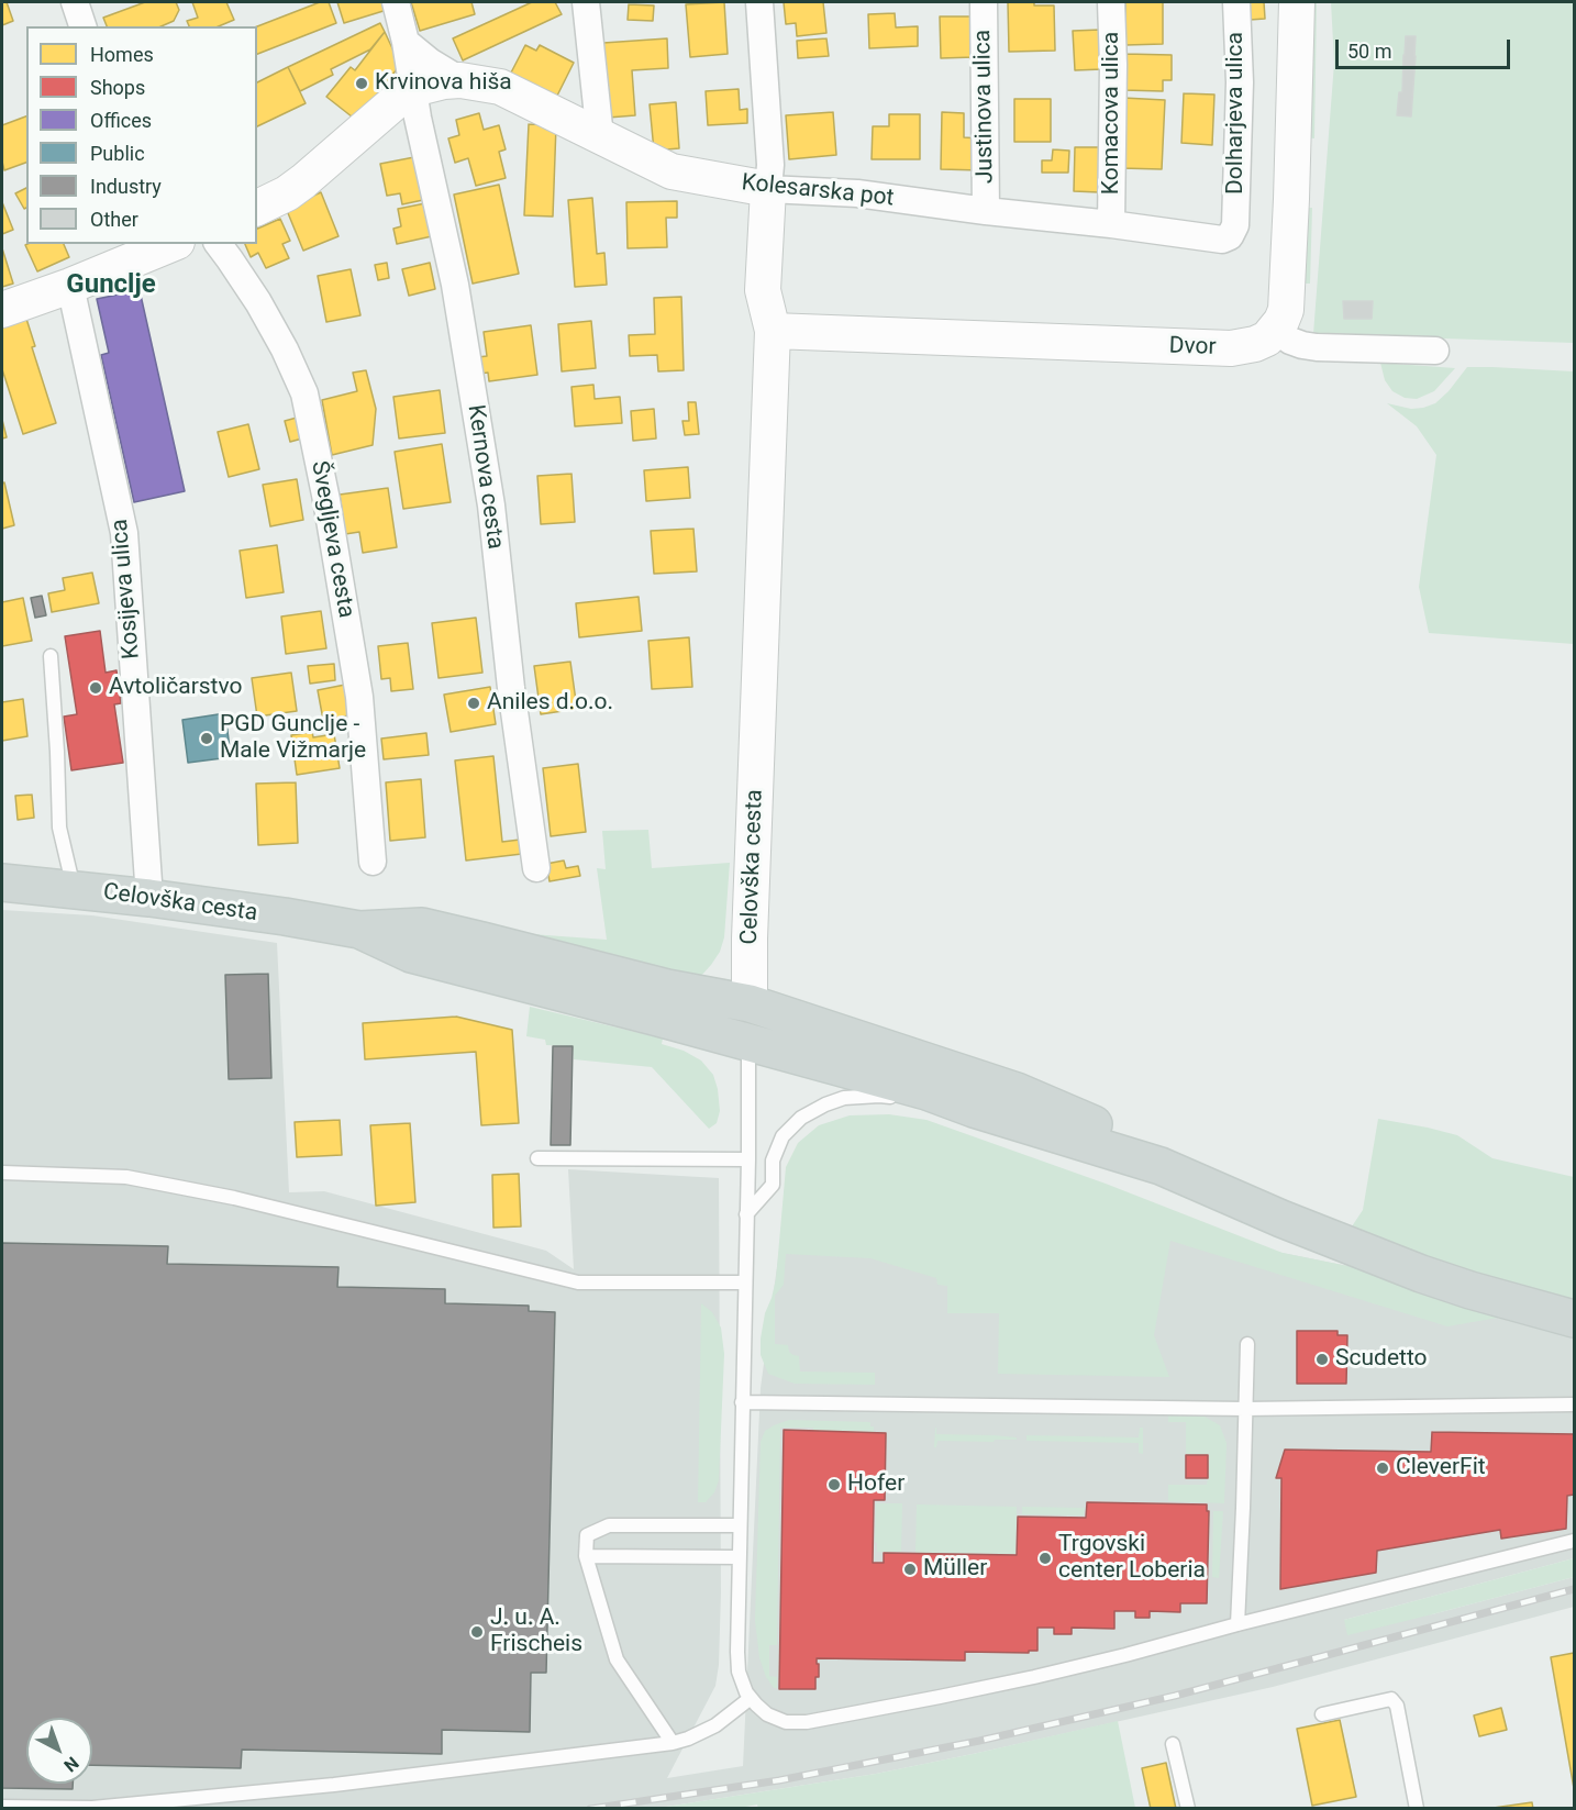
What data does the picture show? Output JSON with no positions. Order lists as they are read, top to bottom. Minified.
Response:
{"streets":{"main road":["Celovška cesta"],"street":["Justinova ulica","Komacova ulica","Dolharjeva ulica","Kolesarska pot","Dvor","Kernova cesta","Švegljeva cesta","Kosijeva ulica"]},"crossings":[["Justinova ulica","Kolesarska pot"],["Komacova ulica","Kolesarska pot"],["Dolharjeva ulica","Kolesarska pot"],["Kolesarska pot","Kernova cesta"],["Kolesarska pot","Celovška cesta"],["Dvor","Celovška cesta"],["Kosijeva ulica","Celovška cesta"]],"districts":["Gunclje"],"places":["Krvinova hiša","Avtoličarstvo","Aniles d.o.o.","PGD Gunclje - Male Vižmarje","Scudetto","CleverFit","Hofer","Trgovski center Loberia","Müller","J. u. A. Frischeis"],"legend":["Homes","Shops","Offices","Public","Industry","Other"],"scale_bar":"50 m","north":"bottom right"}
